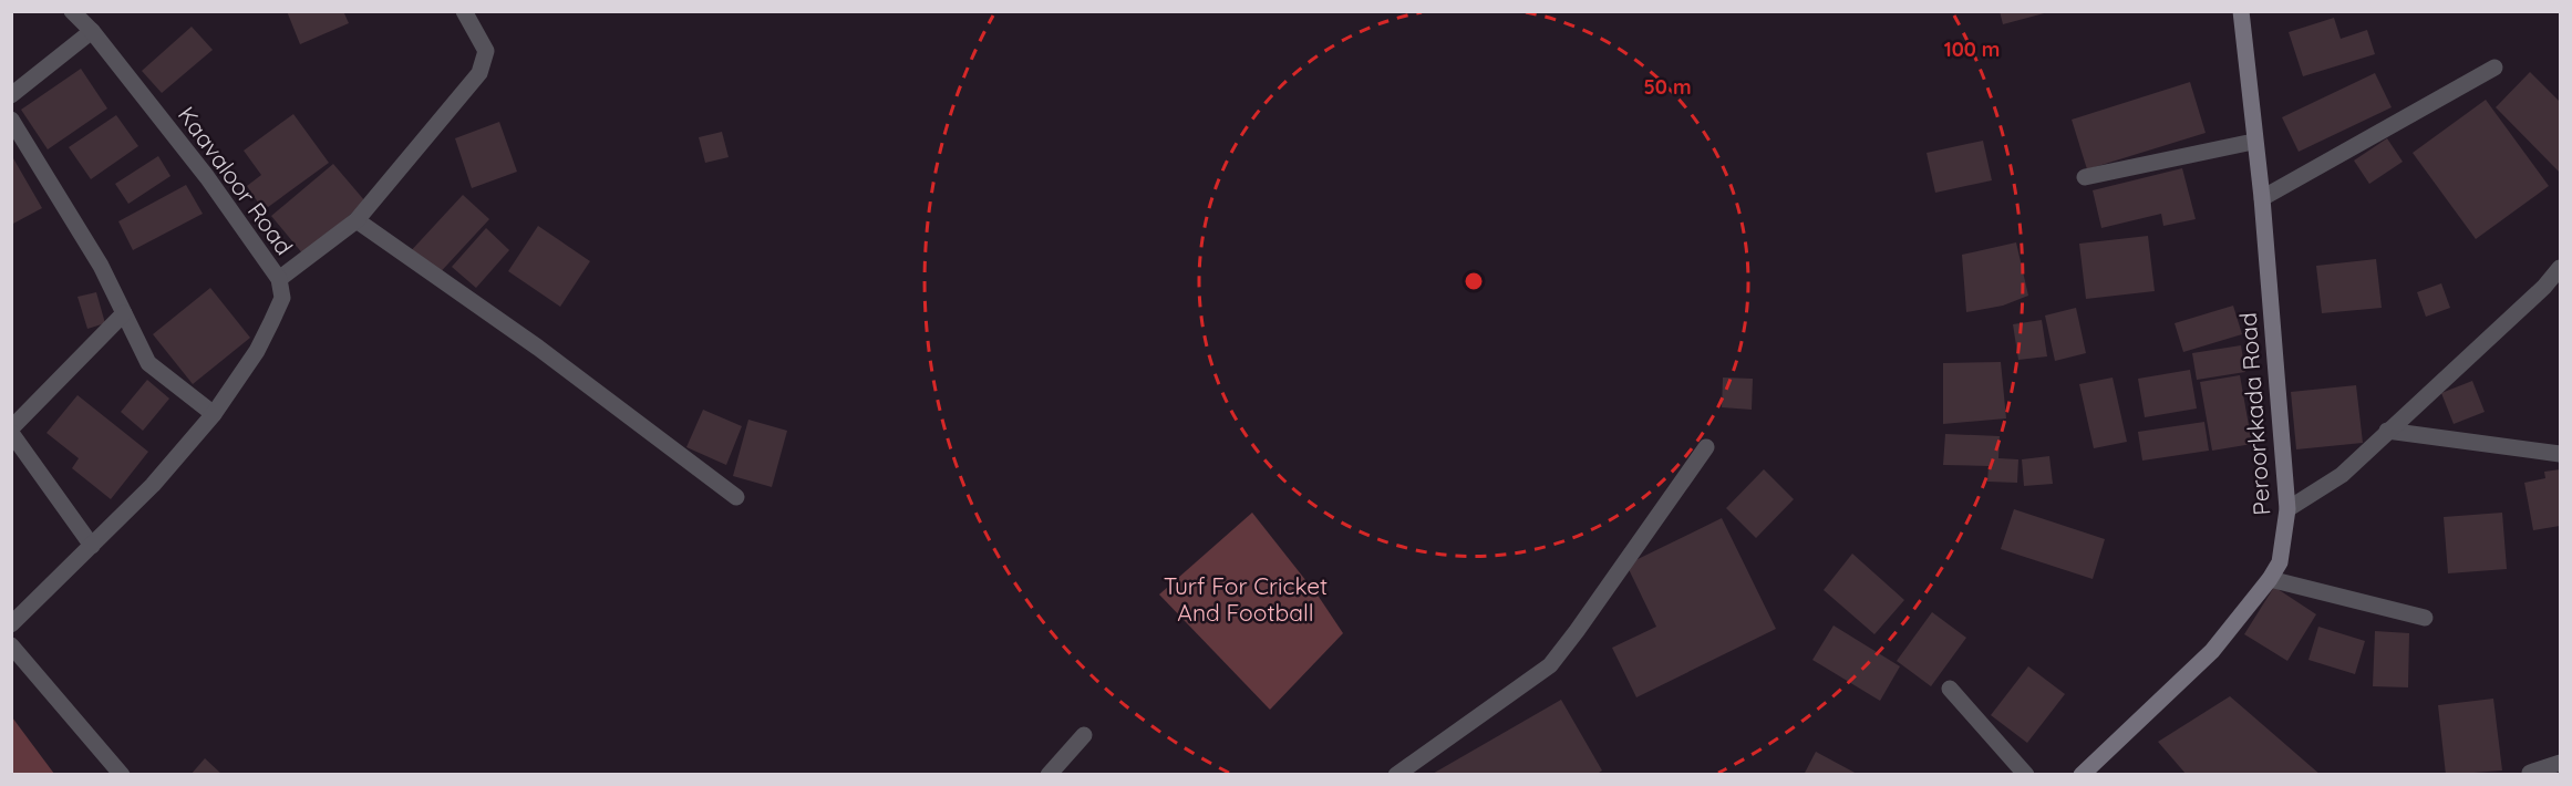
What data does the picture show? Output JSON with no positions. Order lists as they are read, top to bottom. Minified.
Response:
{"streets":{"main road":["Peroorkkada Road"],"street":["Kaavaloor Road"]},"parks":["Turf For Cricket And Football"],"rings":["100 m","50 m"]}
